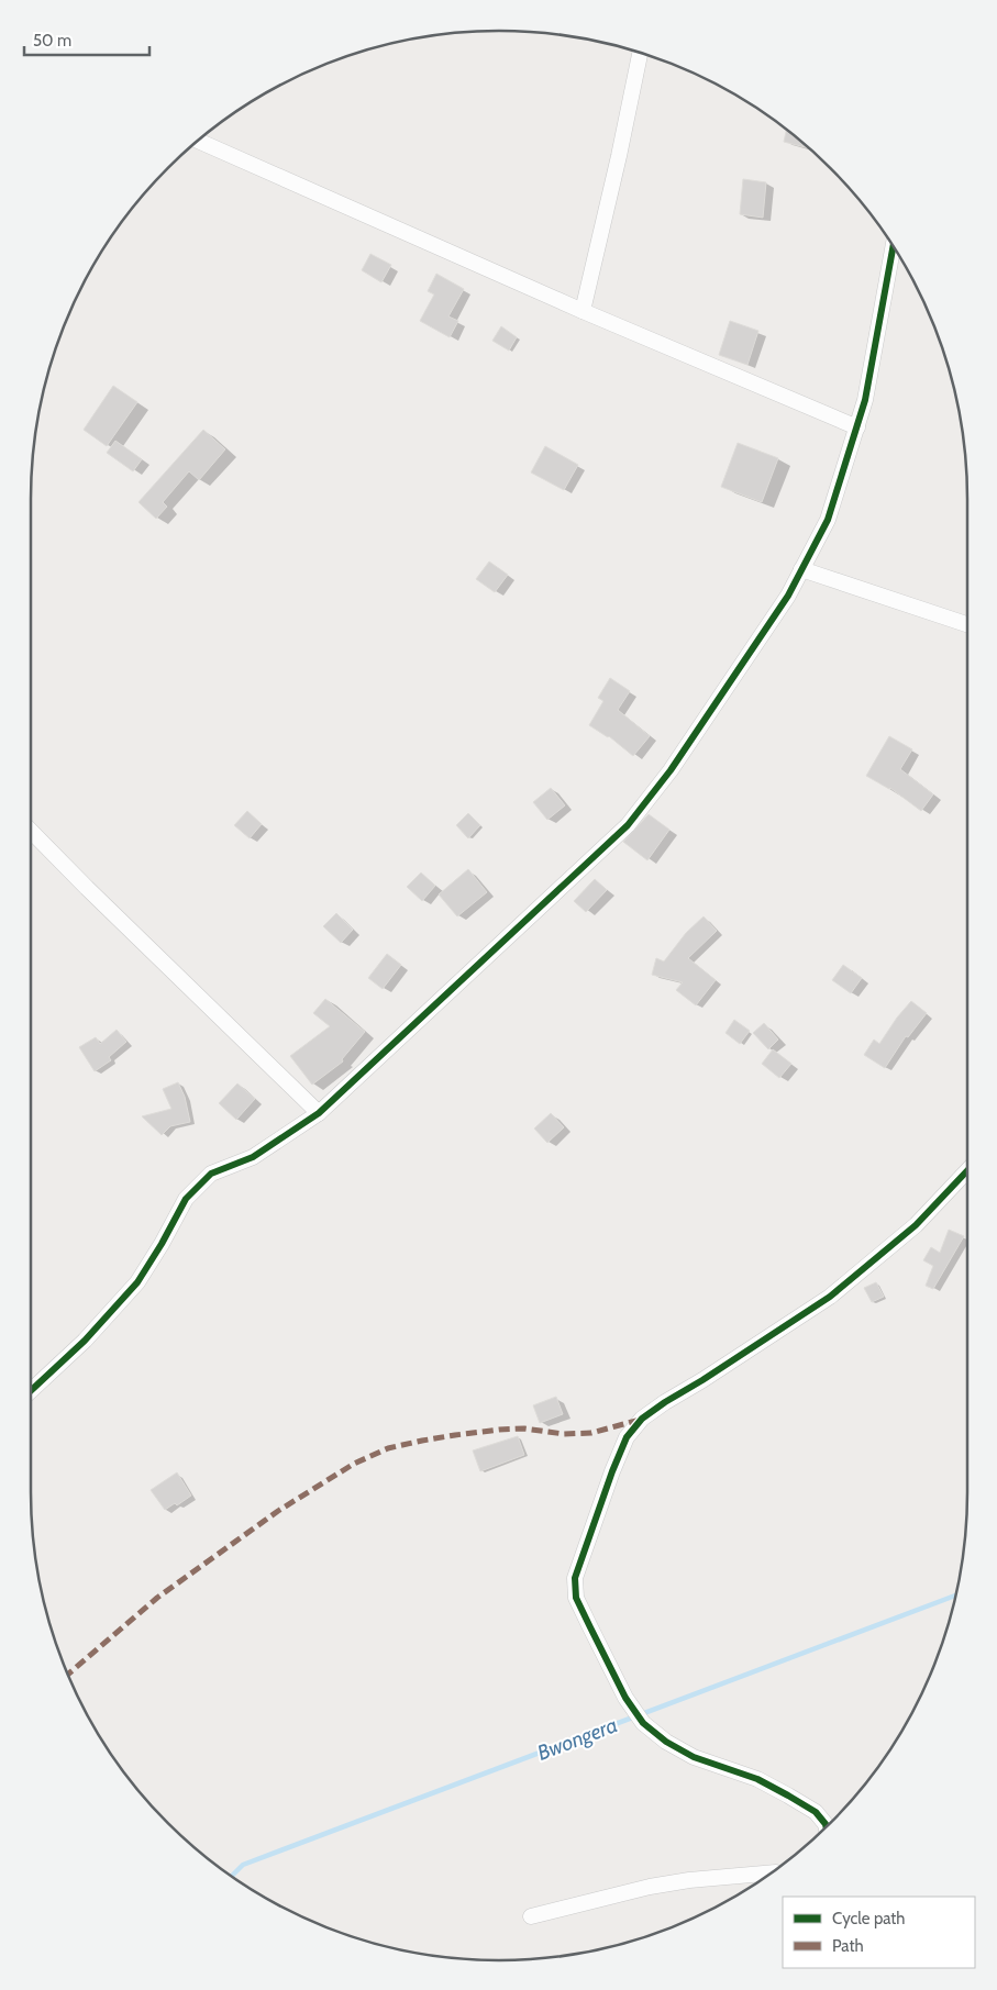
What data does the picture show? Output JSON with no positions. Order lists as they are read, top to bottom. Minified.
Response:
{"water":["Bwongera"],"legend":["Cycle path","Path"],"scale_bar":"50 m"}
